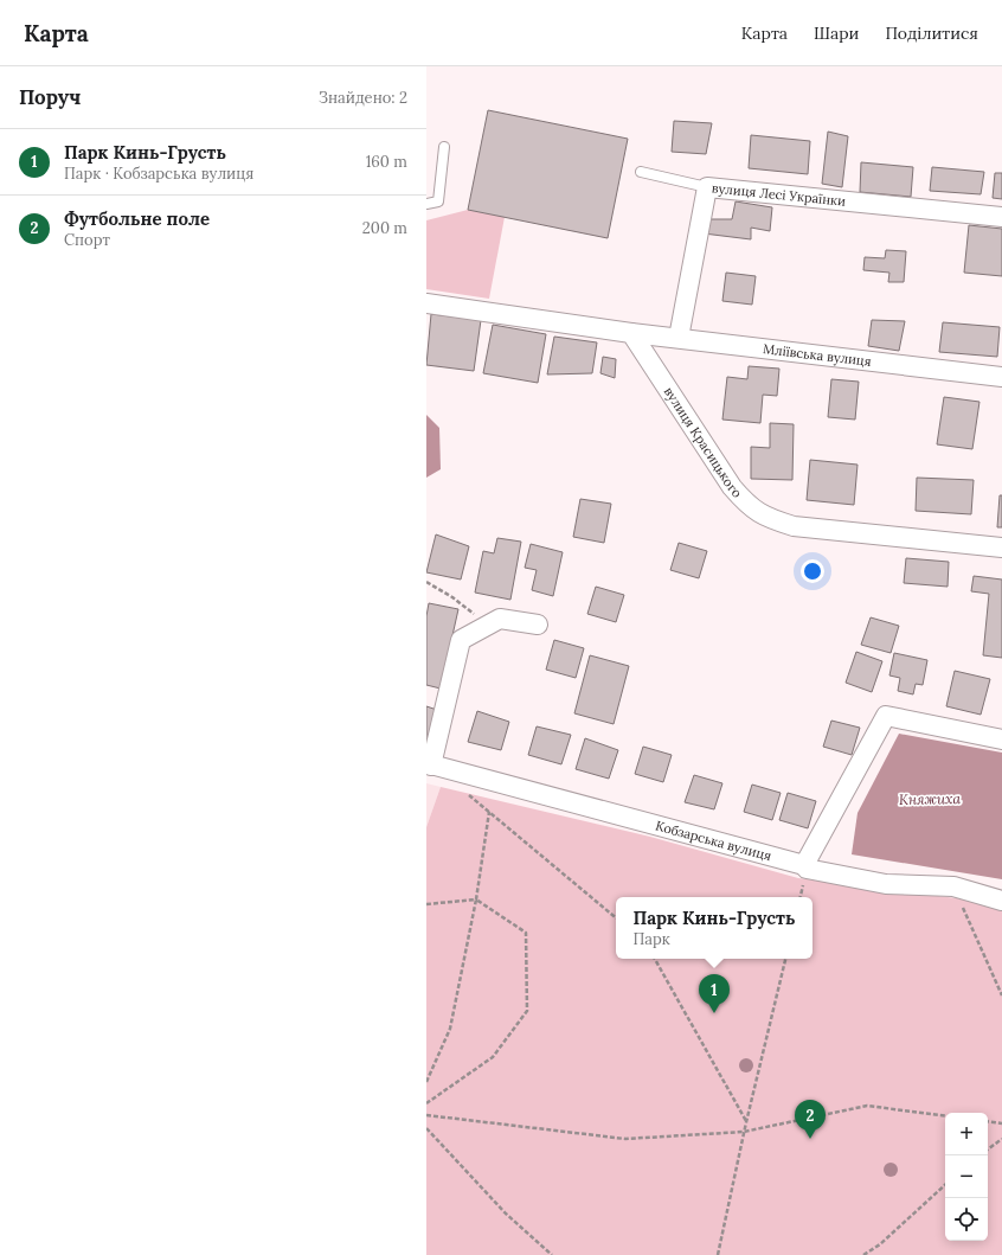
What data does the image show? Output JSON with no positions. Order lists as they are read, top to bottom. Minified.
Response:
{"streets":{"street":["вулиця Лесі Українки","Мліївська вулиця","вулиця Красицького","Кобзарська вулиця"]},"crossings":[["вулиця Лесі Українки","Мліївська вулиця"],["Мліївська вулиця","вулиця Красицького"]],"water":["Княжиха"],"page":{"header":"Карта","nav":["Карта","Шари","Поділитися"],"heading":["Поруч","Знайдено: 2"],"list":[{"mark":"1","name":"Парк Кинь-Грусть","note":"Парк · Кобзарська вулиця","value":"160 m"},{"mark":"2","name":"Футбольне поле","note":"Спорт","value":"200 m"}],"popup":["Парк Кинь-Грусть","Парк"],"pins":["1","2"],"map_buttons":["+","−"]}}
